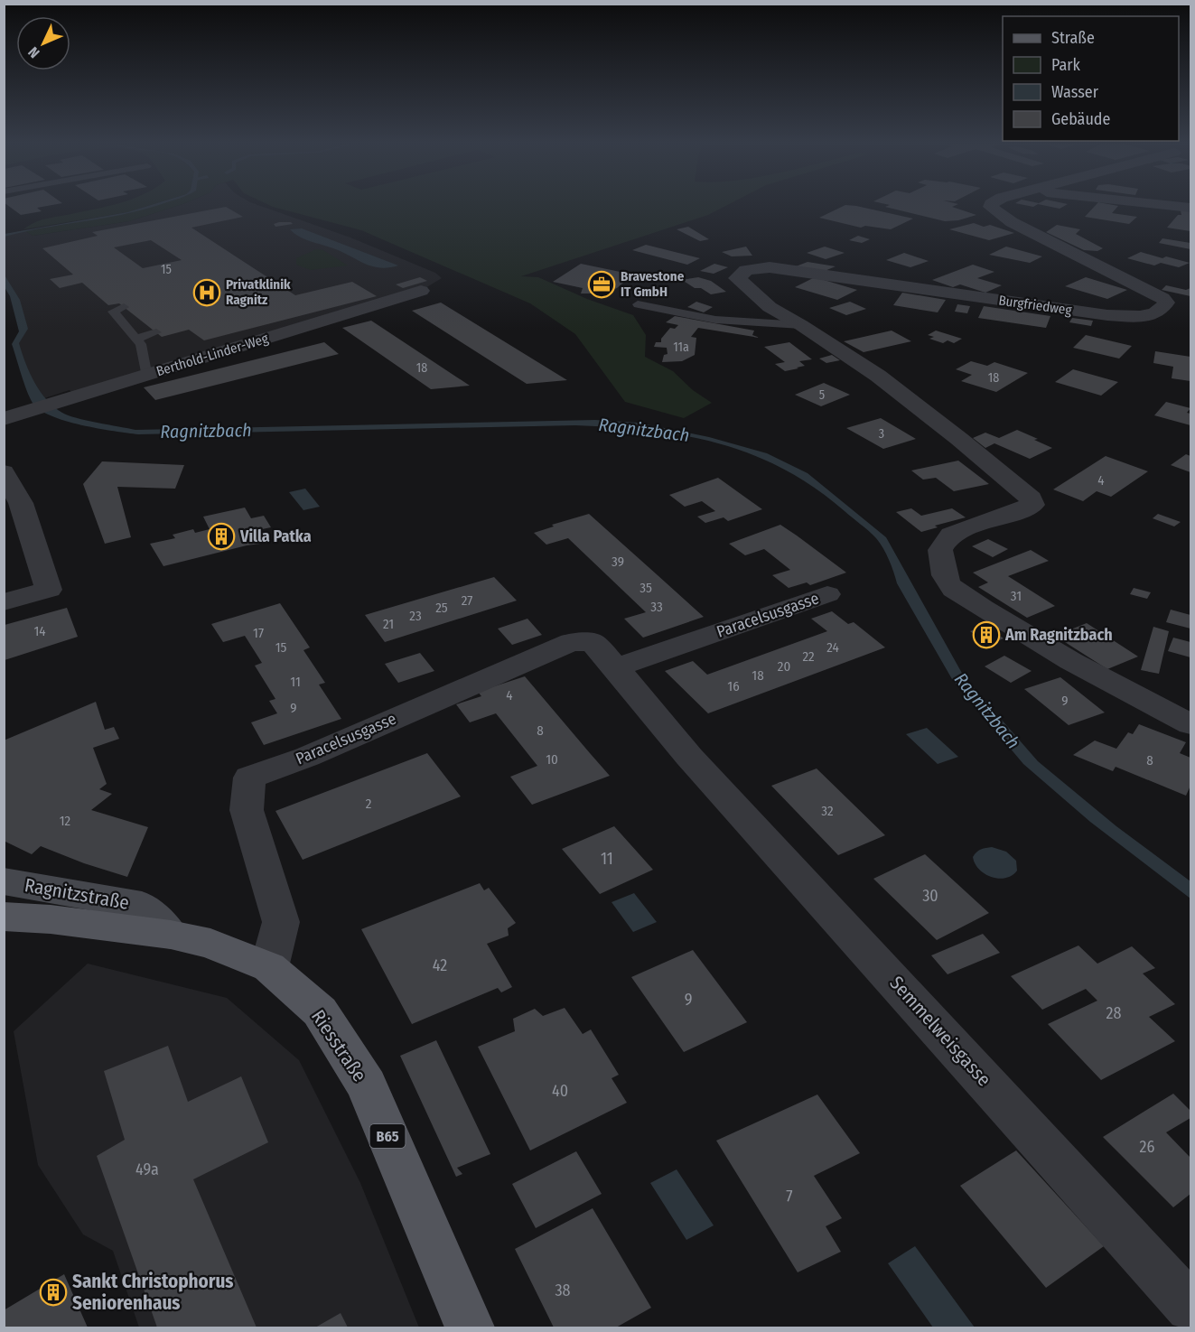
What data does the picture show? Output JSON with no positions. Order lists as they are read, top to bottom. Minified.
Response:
{"streets":{"main road":["Ragnitzstraße","Riesstraße","B65"],"street":["Burgfriedweg","Berthold-Linder-Weg","Paracelsusgasse","Semmelweisgasse"]},"crossings":[["Paracelsusgasse","Semmelweisgasse"],["Paracelsusgasse","Riesstraße"],["Ragnitzstraße","Riesstraße"]],"water":["Ragnitzbach"],"places":{"office":["Bravestone IT GmbH"],"hospital":["Privatklinik Ragnitz"],"building":["Villa Patka","Am Ragnitzbach","Sankt Christophorus Seniorenhaus"]},"house_numbers":["15","11a","18","18","5","3","4","39","35","31","27","33","25","23","21","14","17","15","24","22","20","18","11","16","4","9","9","8","10","8","2","32","12","11","30","42","9","28","40","26","49a","7","38"],"legend":["Straße","Park","Wasser","Gebäude"],"north":"bottom left"}
